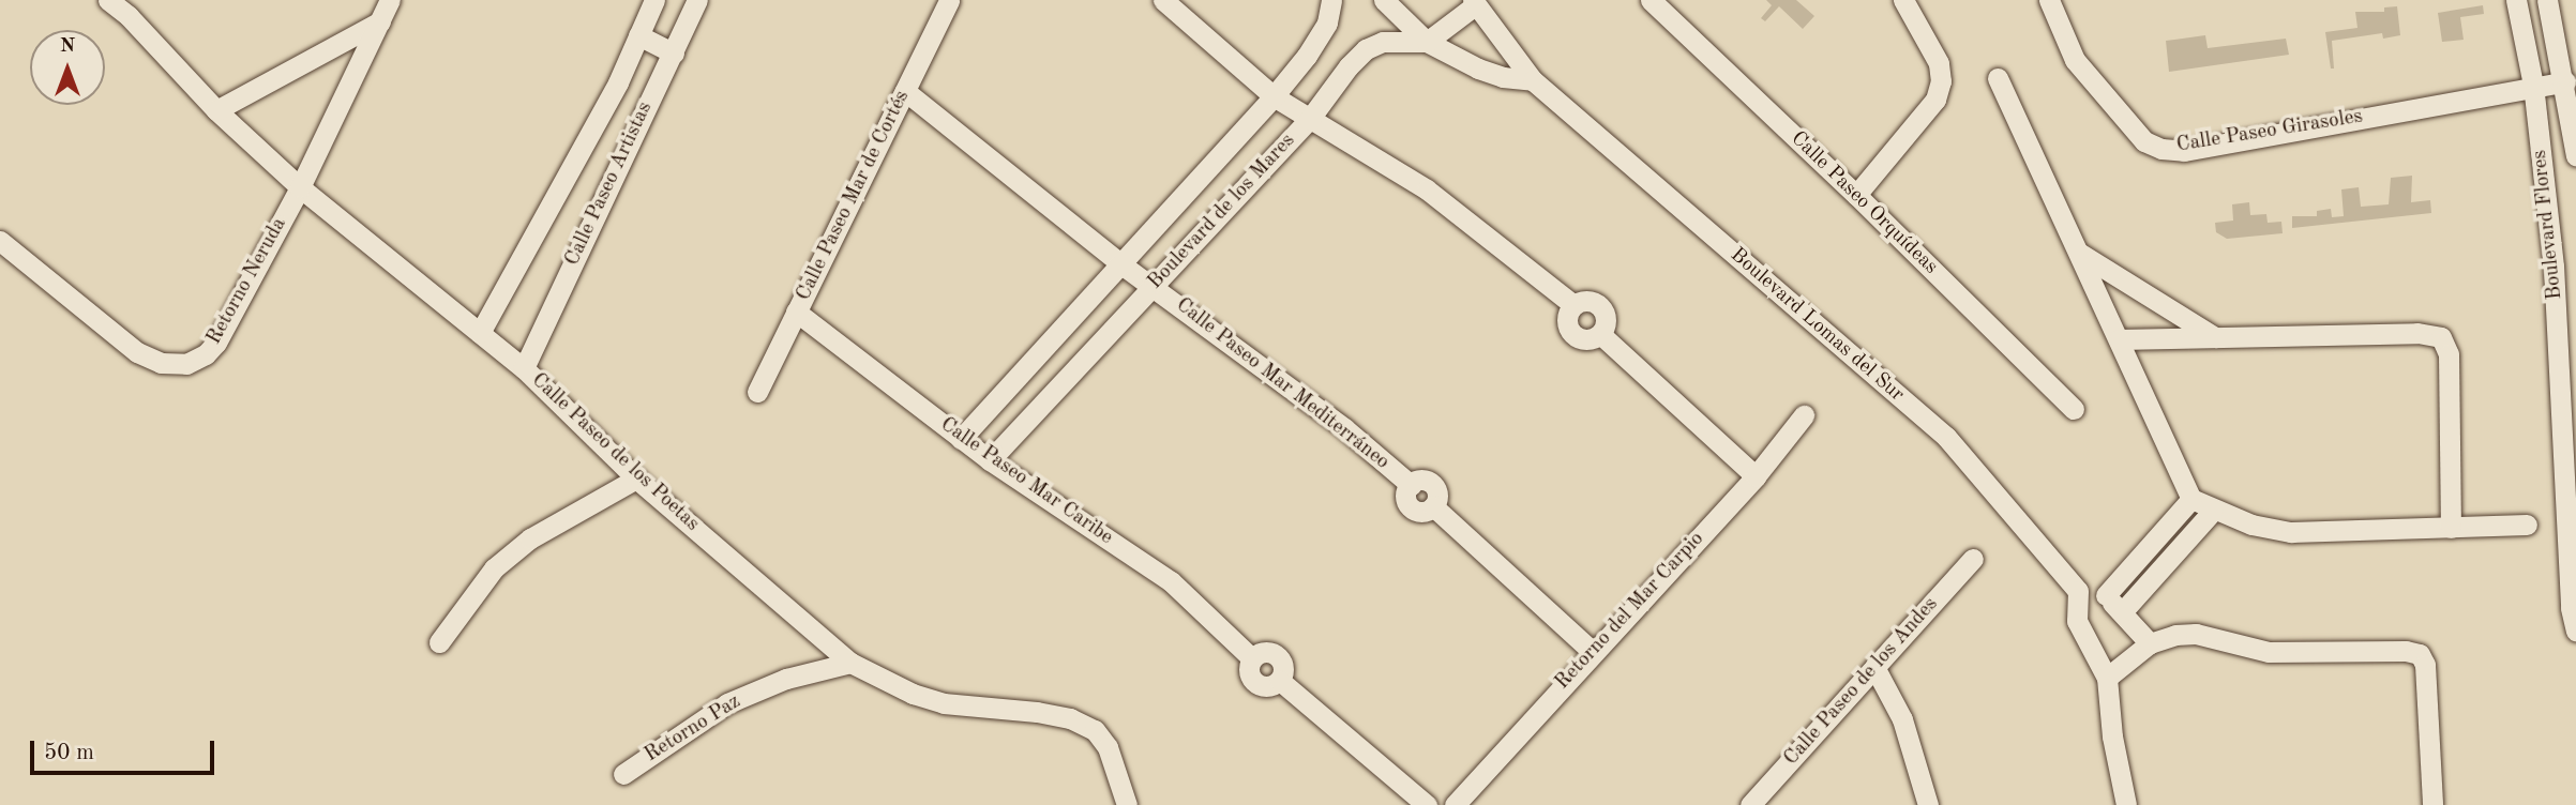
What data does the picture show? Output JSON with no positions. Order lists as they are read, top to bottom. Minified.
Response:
{"streets":{"street":["Calle Paseo Girasoles","Calle Paseo Artistas","Calle Paseo Mar de Cortés","Calle Paseo Orquídeas","Boulevard de los Mares","Boulevard Flores","Retorno Neruda","Boulevard Lomas del Sur","Calle Paseo Mar Mediterráneo","Calle Paseo de los Poetas","Calle Paseo Mar Caribe","Retorno del Mar Carpio","Calle Paseo de los Andes","Retorno Paz"]},"crossings":[["Calle Paseo Girasoles","Boulevard Flores"],["Calle Paseo Artistas","Calle Paseo de los Poetas"],["Calle Paseo Mar de Cortés","Calle Paseo Mar Mediterráneo"],["Calle Paseo Mar de Cortés","Calle Paseo Mar Caribe"],["Boulevard de los Mares","Calle Paseo Mar Mediterráneo"],["Boulevard de los Mares","Calle Paseo Mar Caribe"],["Retorno Neruda","Calle Paseo de los Poetas"],["Calle Paseo Mar Mediterráneo","Retorno del Mar Carpio"],["Calle Paseo de los Poetas","Retorno Paz"]],"scale_bar":"50 m","north":"top"}
